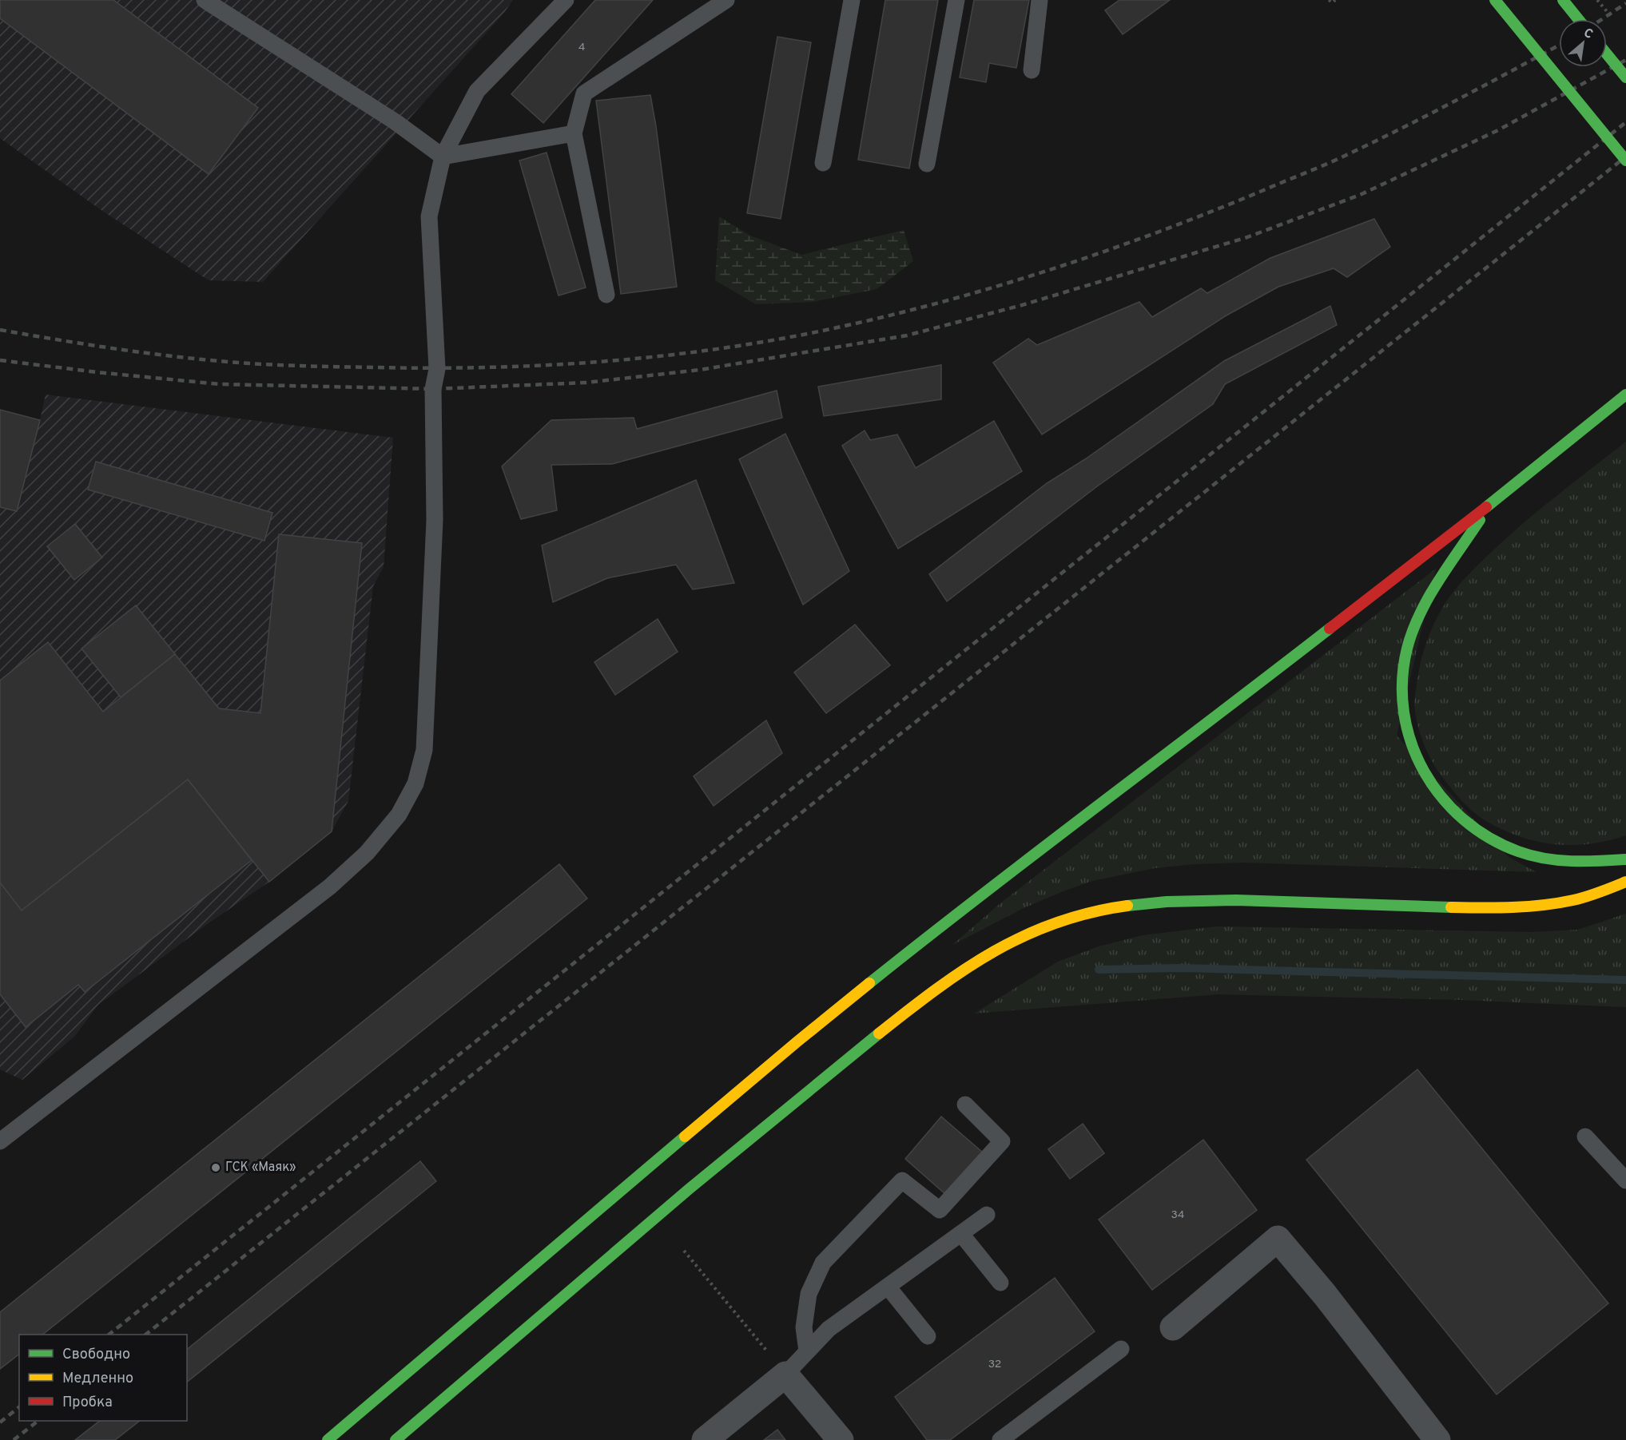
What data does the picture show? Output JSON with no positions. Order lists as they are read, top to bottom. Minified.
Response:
{"places":["ГСК «Маяк»"],"house_numbers":["4","34","32"],"legend":["Свободно","Медленно","Пробка"],"north":"top right"}
